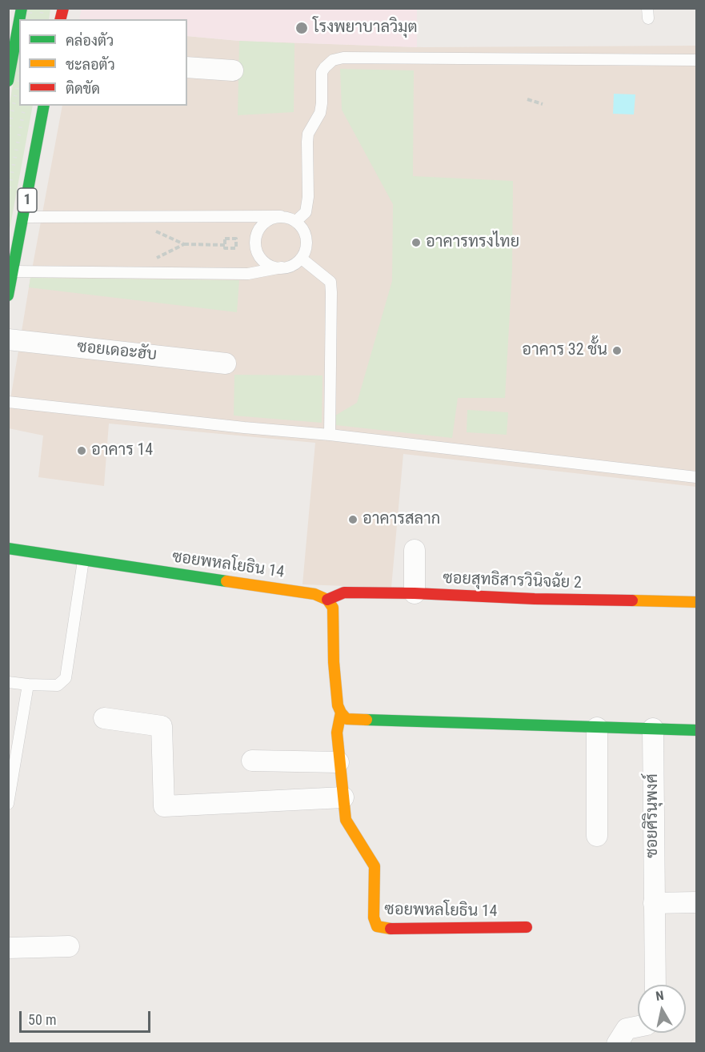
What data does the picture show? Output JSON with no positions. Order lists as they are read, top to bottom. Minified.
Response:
{"streets":{"street":["1","ซอยเดอะฮับ","ซอยพหลโยธิน 14","ซอยสุทธิสารวินิจฉัย 2","ซอยศิรินุพงศ์"]},"crossings":[["ซอยพหลโยธิน 14","ซอยสุทธิสารวินิจฉัย 2"]],"places":["โรงพยาบาลวิมุต","อาคารทรงไทย","อาคาร 32 ชั้น","อาคาร 14","อาคารสลาก"],"legend":["คล่องตัว","ชะลอตัว","ติดขัด"],"scale_bar":"50 m","north":"top"}
